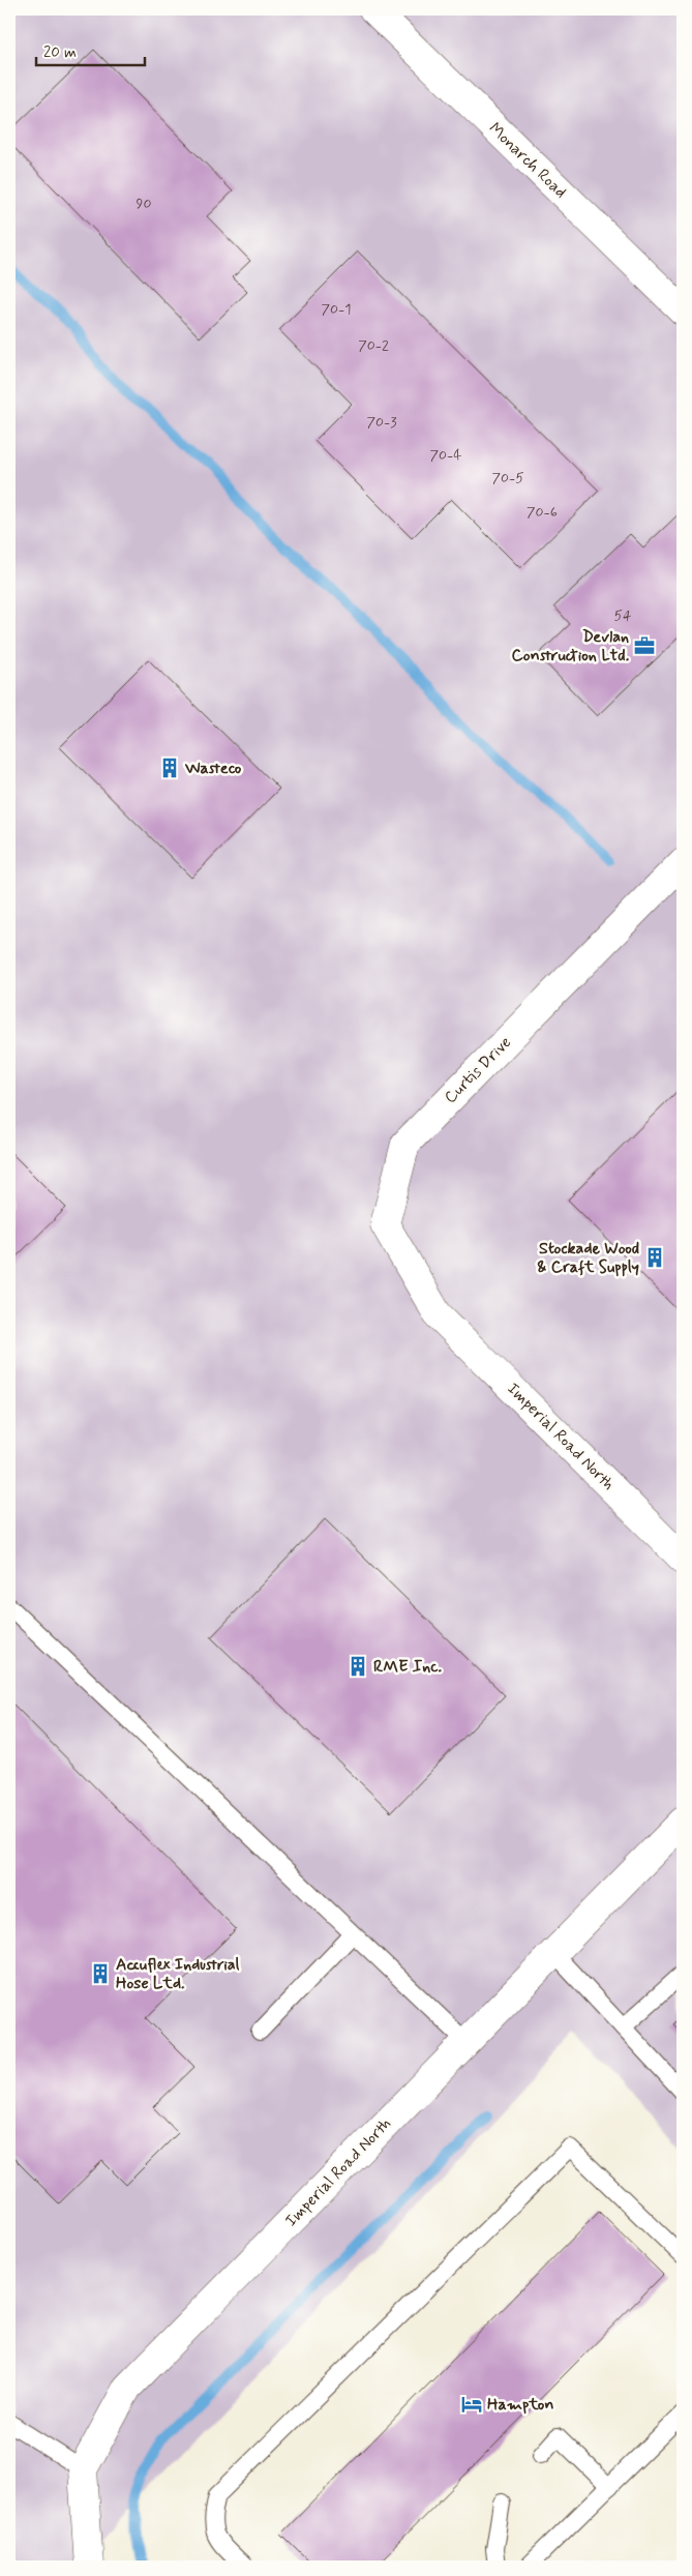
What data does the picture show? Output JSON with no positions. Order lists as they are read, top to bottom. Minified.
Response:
{"streets":{"street":["Monarch Road","Curtis Drive","Imperial Road North"]},"crossings":[["Curtis Drive","Imperial Road North"]],"places":{"office":["Devlan Construction Ltd."],"building":["Wasteco","Stockade Wood & Craft Supply","RME Inc.","Accuflex Industrial Hose Ltd."],"hotel":["Hampton"]},"house_numbers":["90","70-1","70-2","70-3","70-4","70-5","70-6","54"],"scale_bar":"20 m"}
